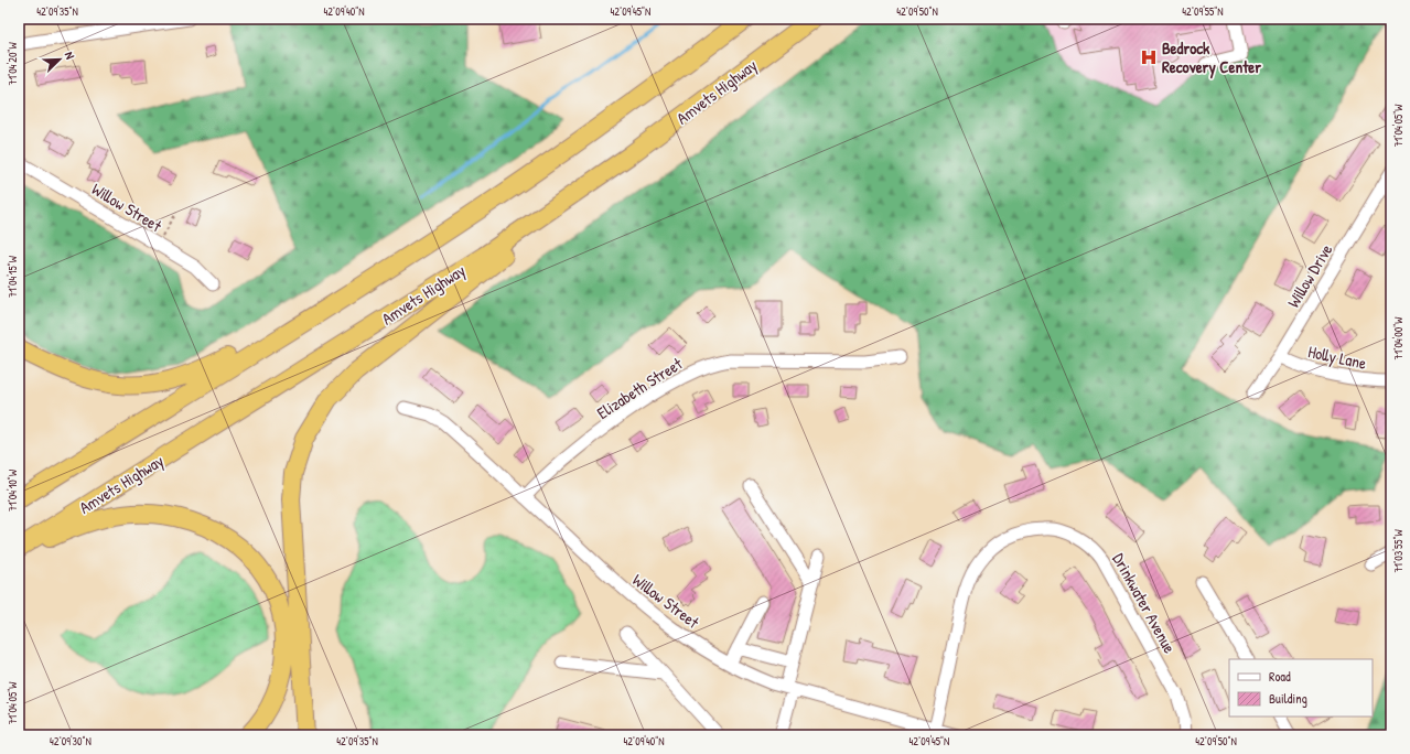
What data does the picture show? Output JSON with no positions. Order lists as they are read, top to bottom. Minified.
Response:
{"streets":{"highway":["Amvets Highway"],"street":["Willow Street","Willow Drive","Holly Lane","Elizabeth Street","Drinkwater Avenue"]},"crossings":[["Willow Street","Elizabeth Street"],["Willow Street","Drinkwater Avenue"],["Willow Drive","Holly Lane"]],"places":{"hospital":["Bedrock Recovery Center"]},"legend":["Road","Building"],"north":"top right","coordinates":["42°09'35\"N","42°09'40\"N","42°09'45\"N","42°09'50\"N","42°09'55\"N","71°04'20\"W","71°04'05\"W","71°04'15\"W","71°04'00\"W","71°04'10\"W","71°03'55\"W","42°09'30\"N"]}
